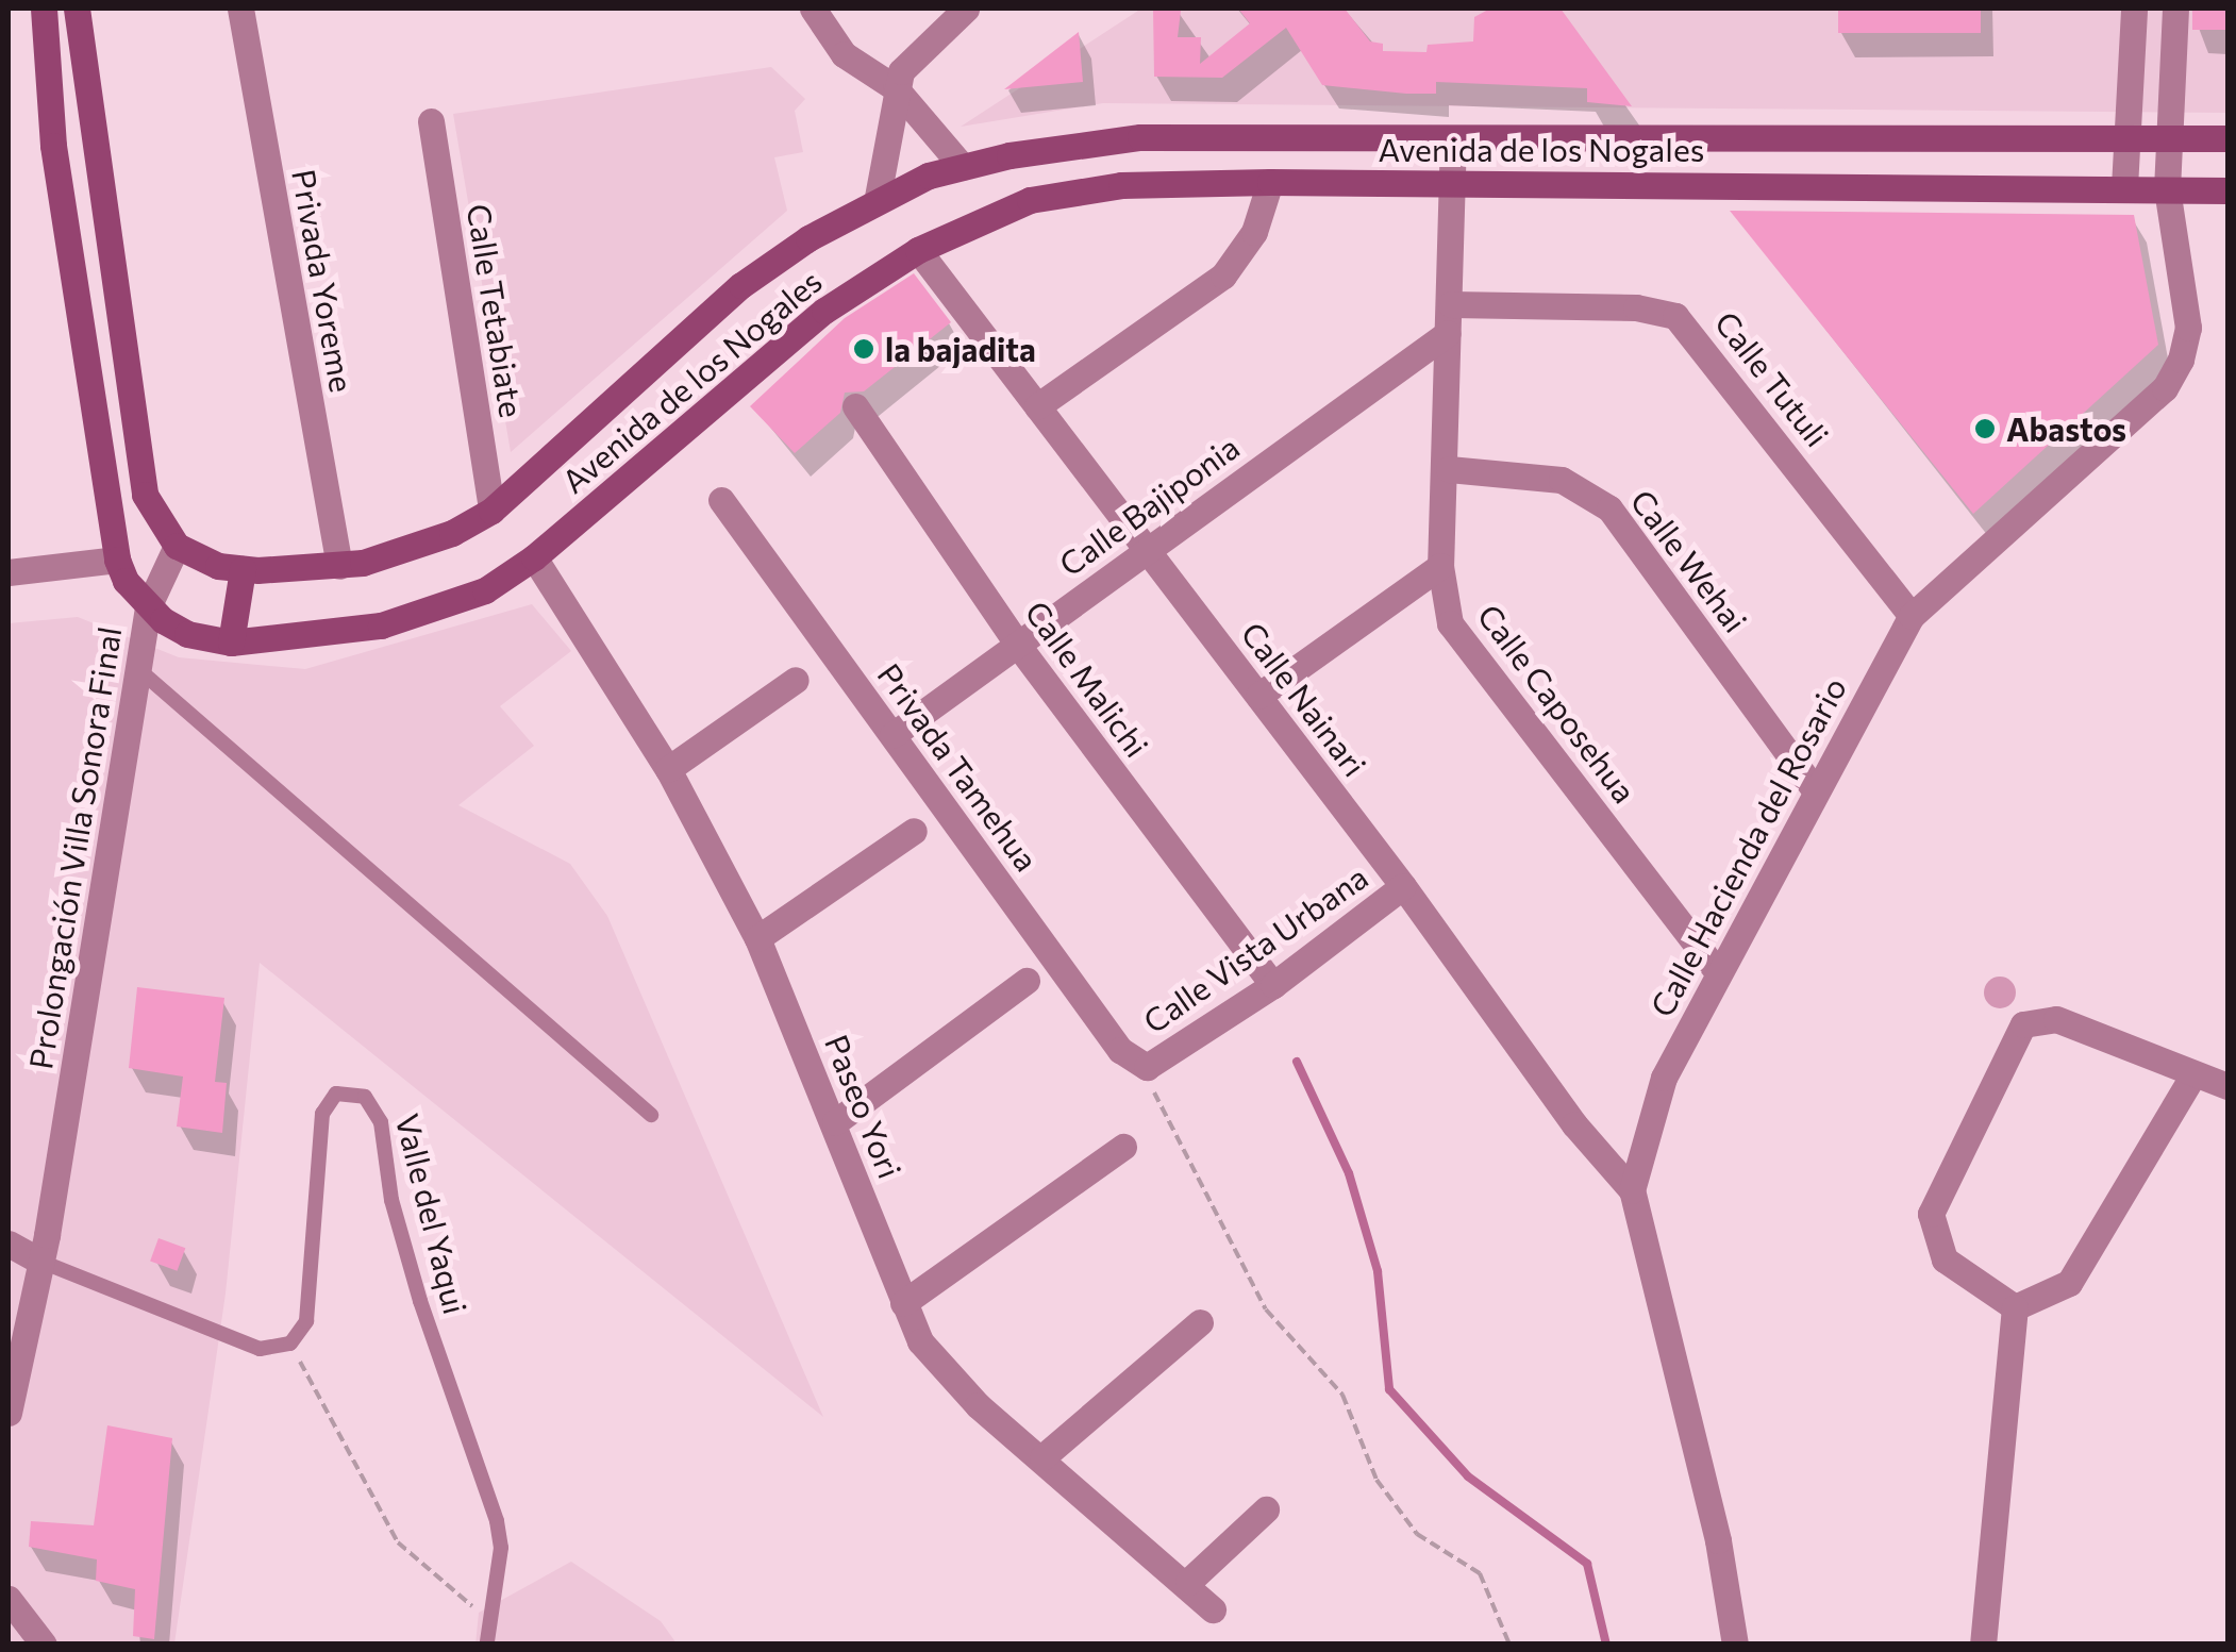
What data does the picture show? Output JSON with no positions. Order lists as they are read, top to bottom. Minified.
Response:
{"streets":{"main road":["Avenida de los Nogales"],"street":["Privada Yoreme","Calle Tetabiate","Calle Tutuli","Calle Bajiponia","Calle Wehai","Calle Malichi","Calle Nainari","Calle Caposehua","Privada Tamehua","Calle Hacienda del Rosario","Prolongación Villa Sonora Final","Calle Vista Urbana","Paseo Yori"],"lane":["Valle del Yaqui"]},"crossings":[["Avenida de los Nogales","Privada Yoreme"],["Avenida de los Nogales","Calle Tetabiate"],["Avenida de los Nogales","Calle Nainari"],["Avenida de los Nogales","Calle Caposehua"],["Avenida de los Nogales","Calle Hacienda del Rosario"],["Avenida de los Nogales","Prolongación Villa Sonora Final"],["Avenida de los Nogales","Paseo Yori"],["Calle Tutuli","Calle Caposehua"],["Calle Tutuli","Calle Hacienda del Rosario"],["Calle Bajiponia","Calle Malichi"],["Calle Bajiponia","Calle Nainari"],["Calle Bajiponia","Calle Caposehua"],["Calle Bajiponia","Privada Tamehua"],["Calle Wehai","Calle Caposehua"],["Calle Wehai","Calle Hacienda del Rosario"],["Calle Malichi","Calle Vista Urbana"],["Calle Nainari","Calle Hacienda del Rosario"],["Calle Nainari","Calle Vista Urbana"],["Calle Caposehua","Calle Hacienda del Rosario"],["Privada Tamehua","Calle Vista Urbana"]],"places":["la bajadita","Abastos"]}
